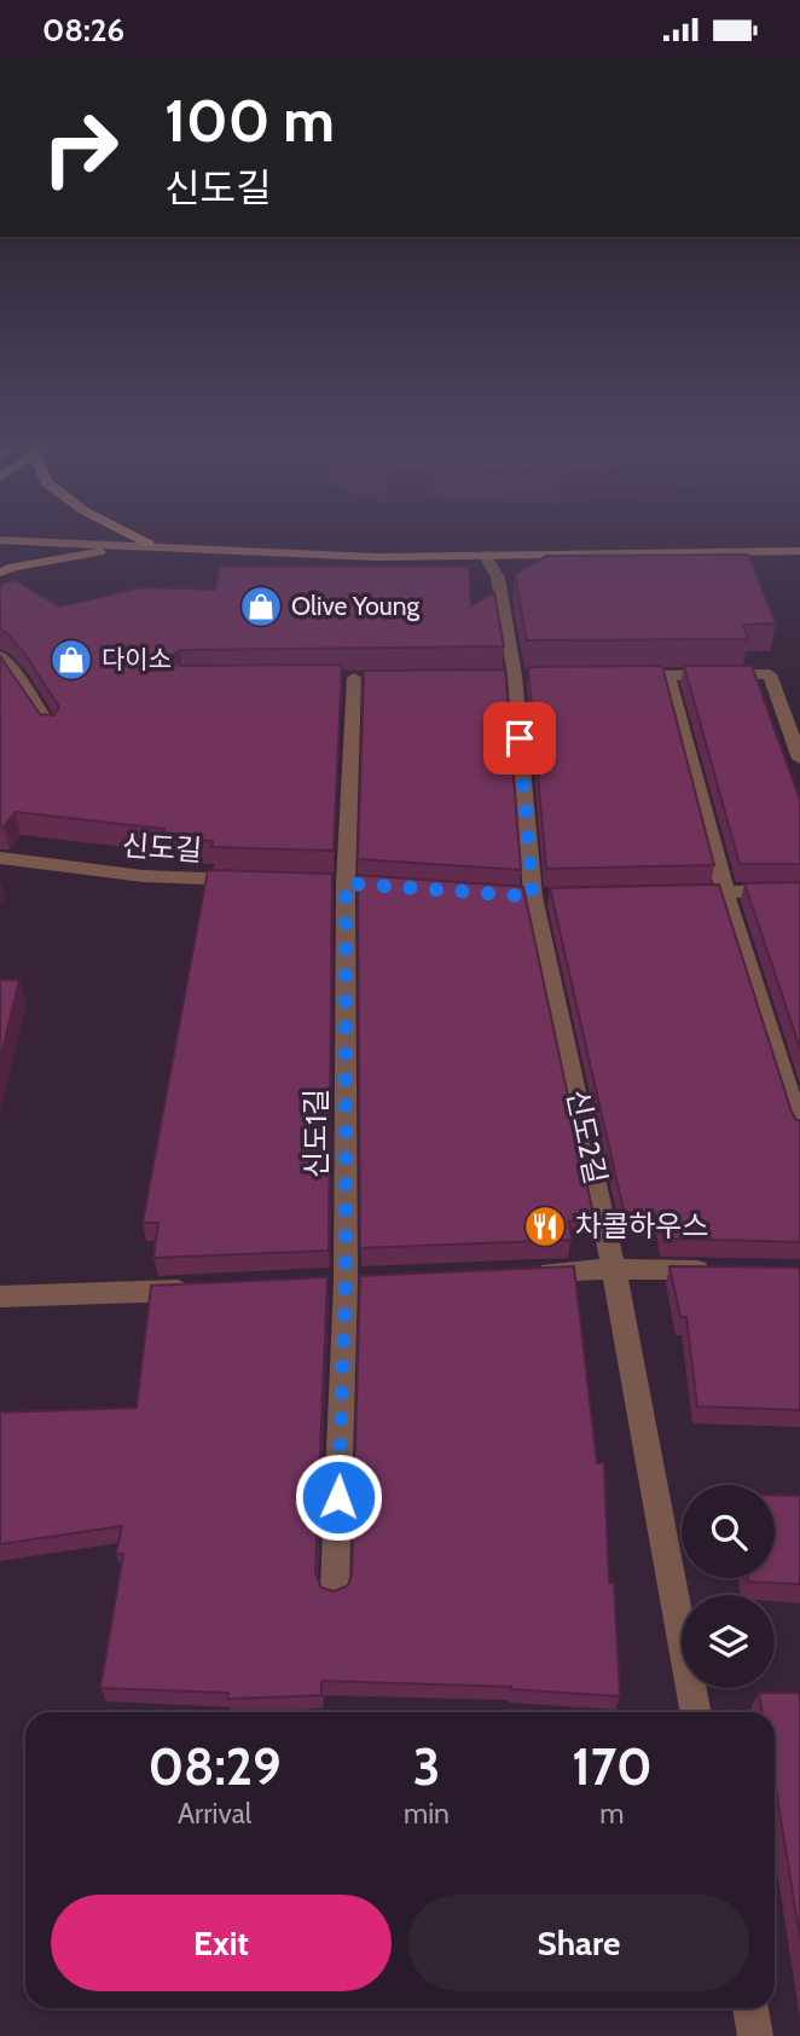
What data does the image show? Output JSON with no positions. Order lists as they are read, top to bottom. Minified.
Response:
{"streets":{"street":["신도길","신도1길","신도2길"]},"places":{"shop":["Olive Young","다이소"],"restaurant":["차콜하우스"]},"page":{"status":"08:26","turn":["100 m","신도길"],"eta":["08:29","Arrival","3","min","170","m"],"buttons":["Exit","Share"]}}
